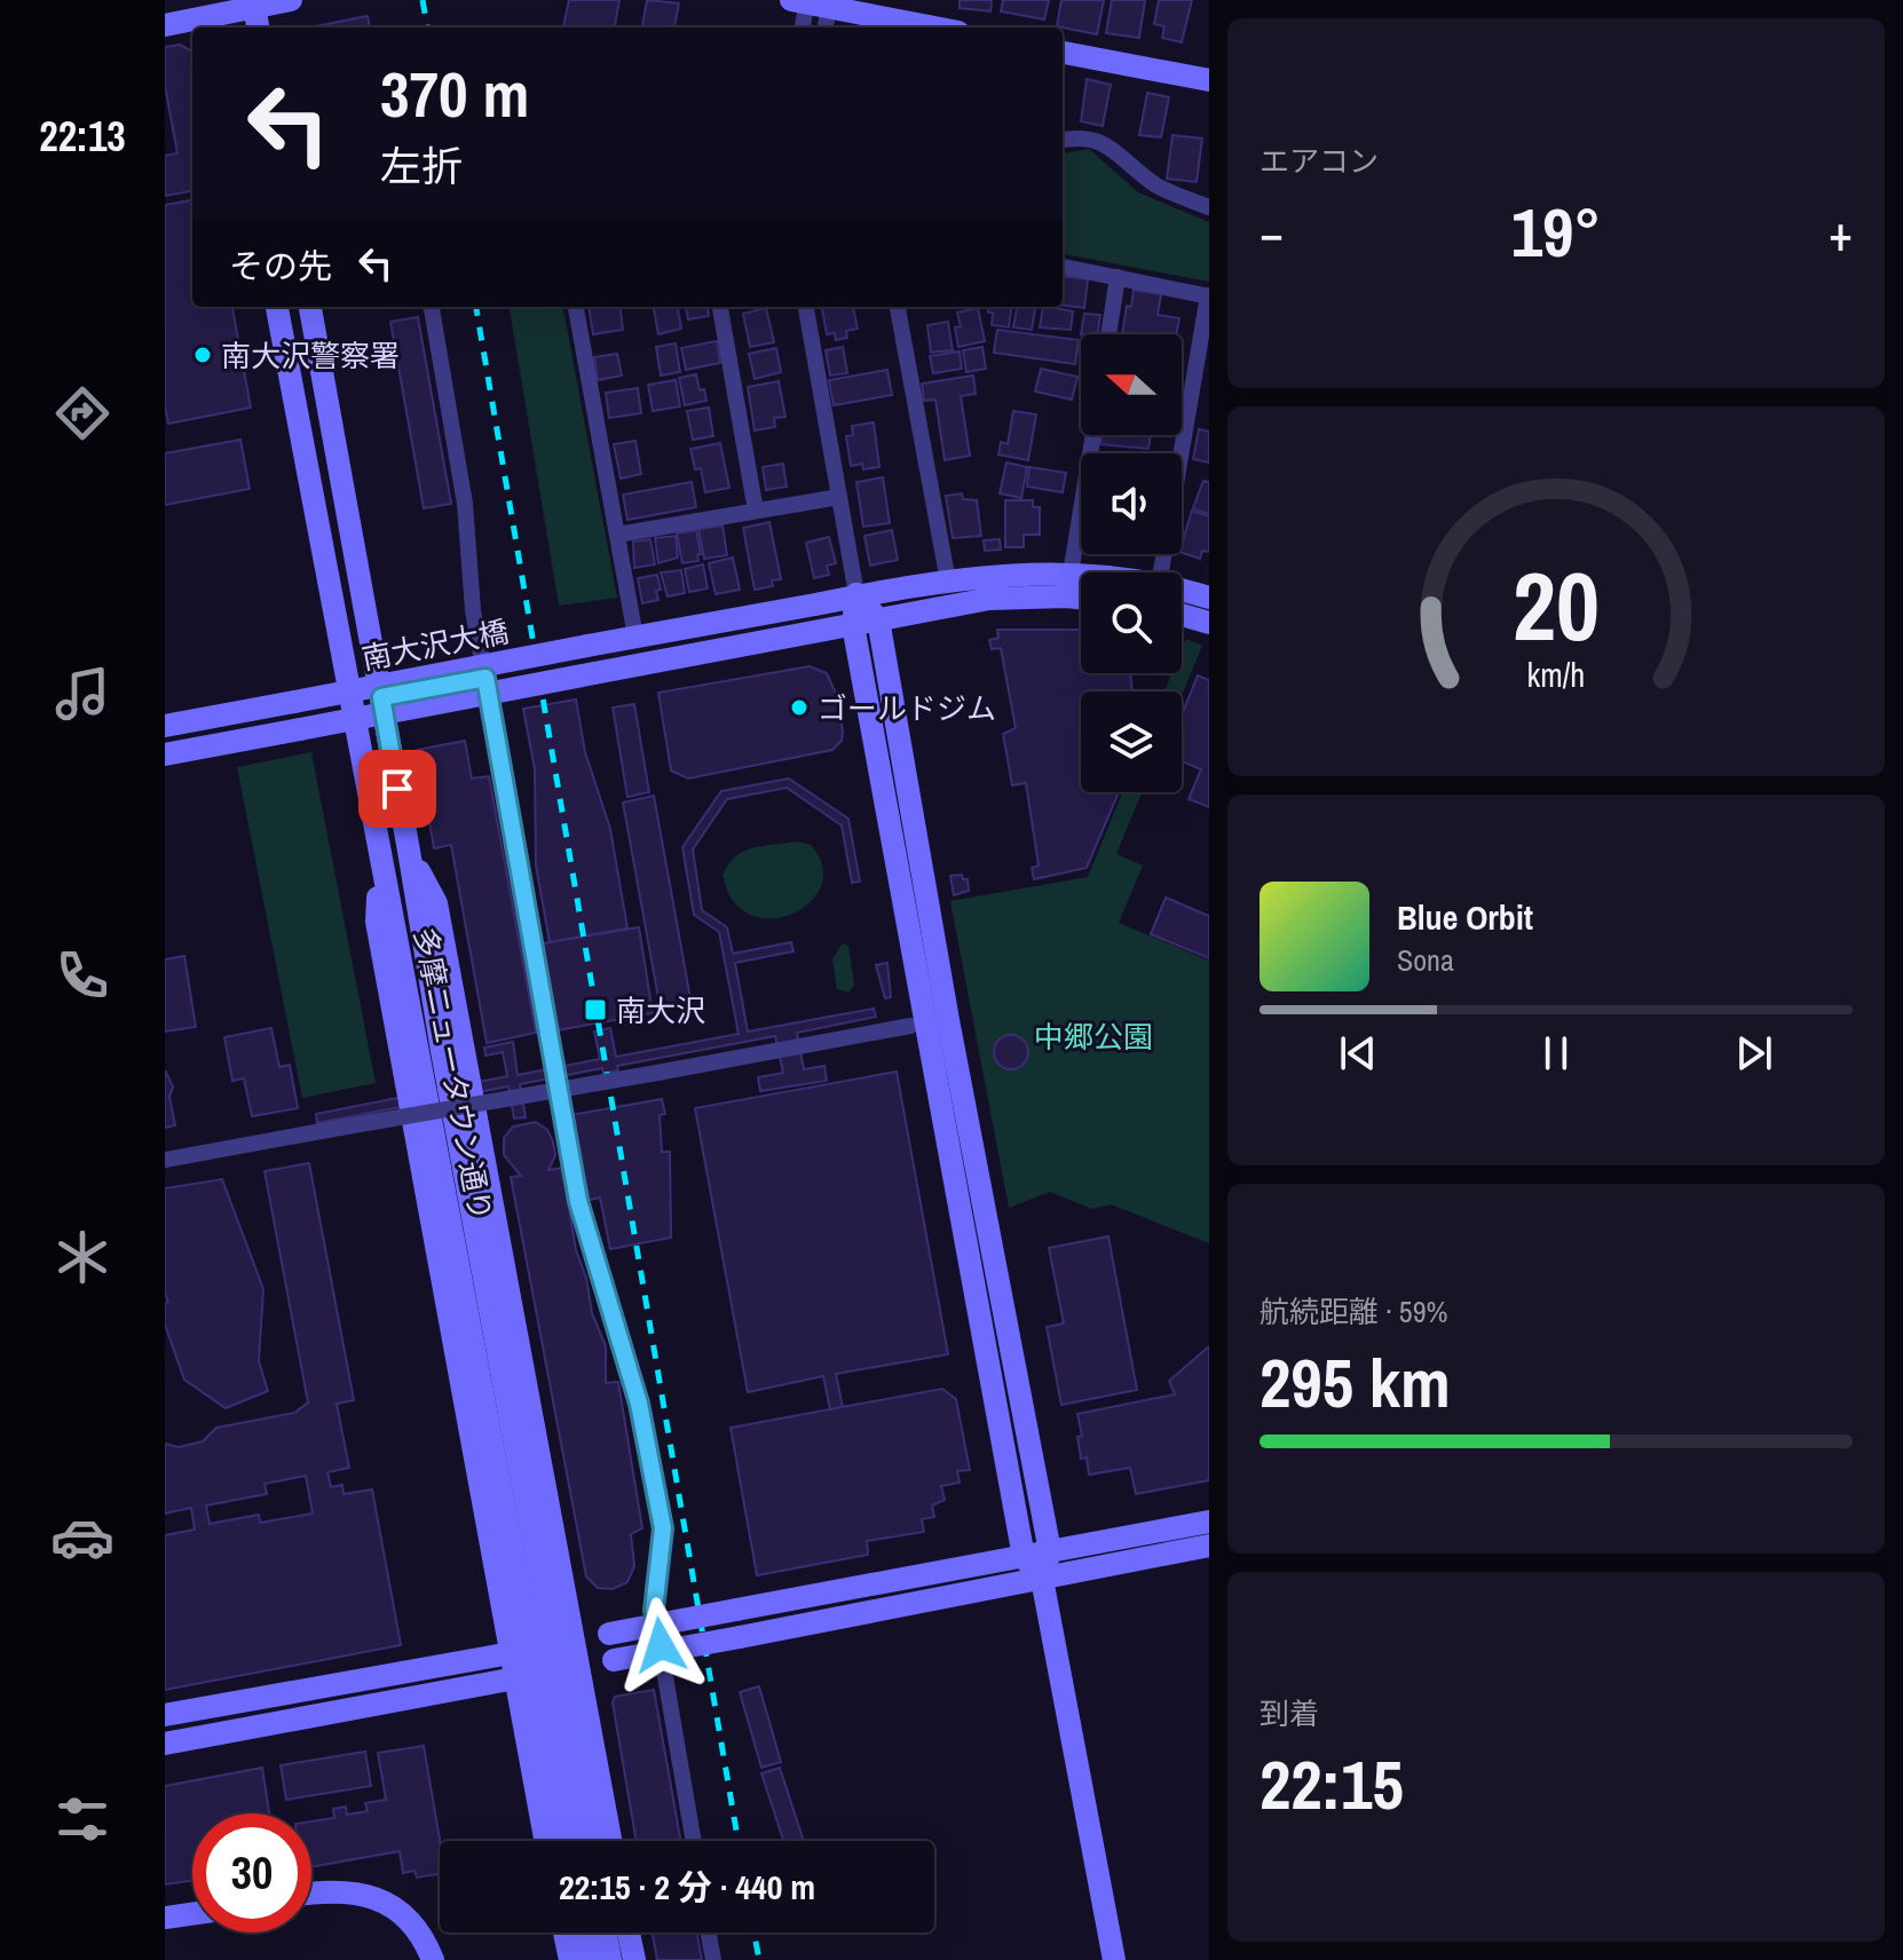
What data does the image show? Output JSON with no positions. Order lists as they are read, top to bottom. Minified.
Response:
{"streets":{"street":["南大沢大橋","多摩ニュータウン通り"]},"parks":["中郷公園"],"places":{"other":["南大沢警察署","ゴールドジム"],"transit":["南大沢"]},"north":"left","page":{"tabs":"22:13","tile":["エアコン",["航続距離 · 59%","295 km"],["到着","22:15"]],"turn":["370 m","左折"],"heat":["−","19°","+"],"then":"その先","song":["Blue Orbit","Sona"],"limit":"30","trip":"22:15 · 2 分 · 440 m","gauge":["20","km/h"]}}
